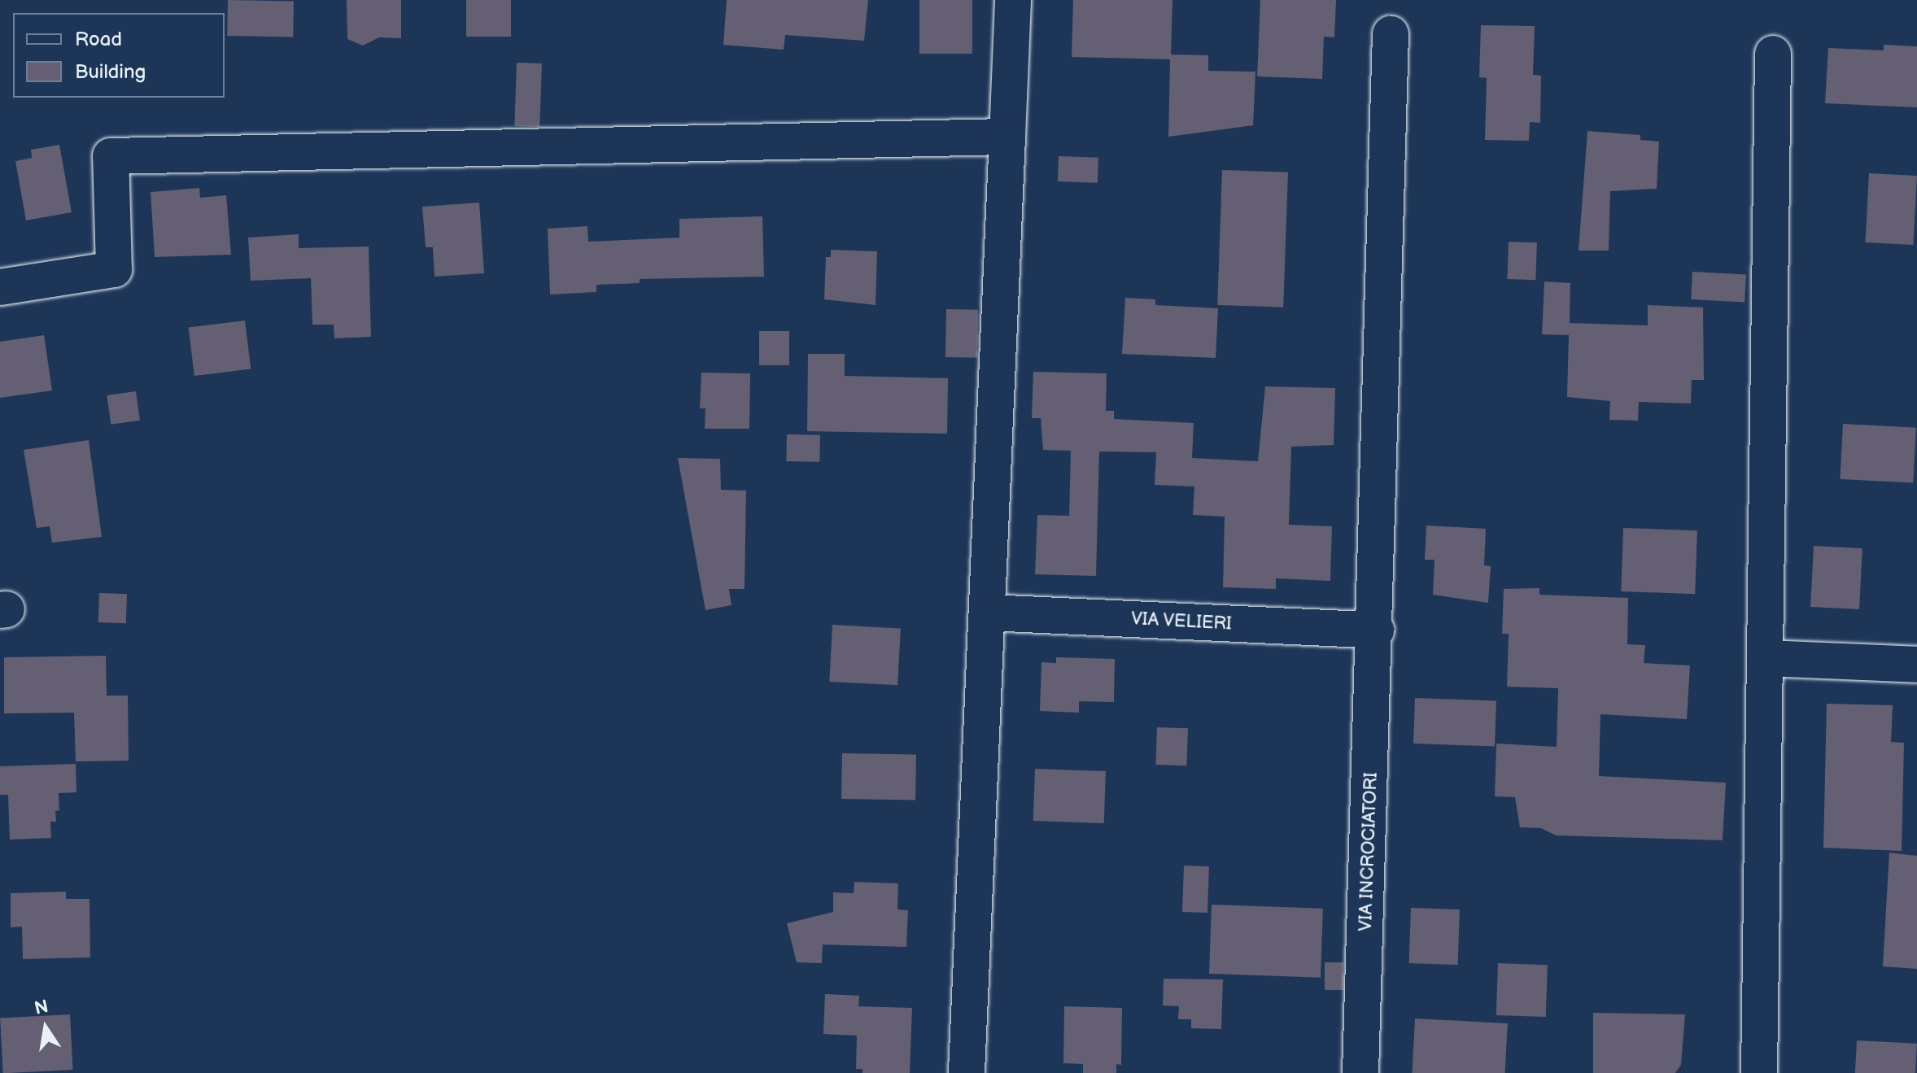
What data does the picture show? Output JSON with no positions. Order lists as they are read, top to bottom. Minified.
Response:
{"streets":{"street":["VIA VELIERI","VIA INCROCIATORI"]},"crossings":[["VIA VELIERI","VIA INCROCIATORI"]],"legend":["Road","Building"],"north":"top"}
